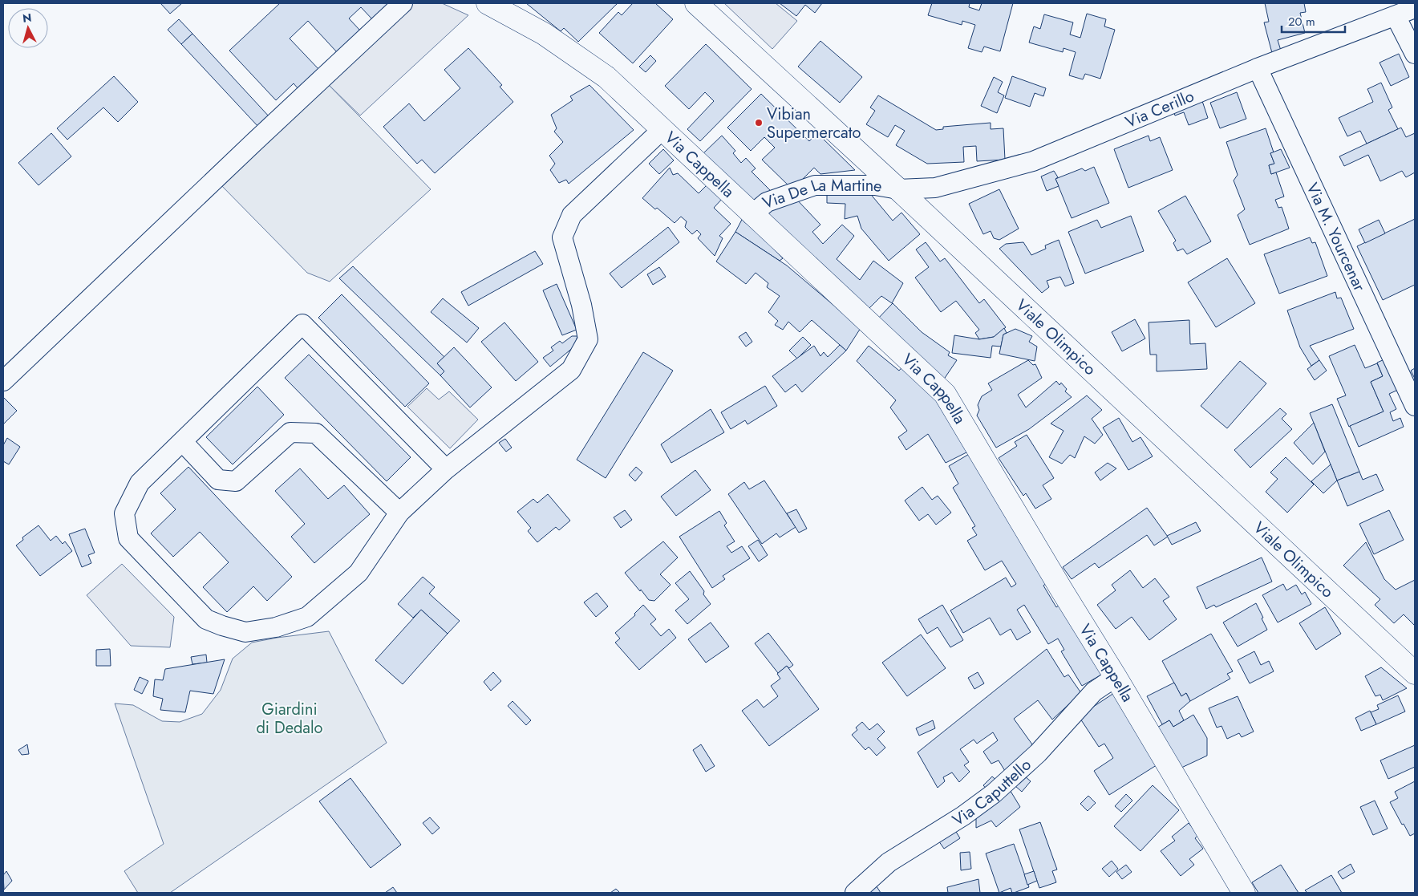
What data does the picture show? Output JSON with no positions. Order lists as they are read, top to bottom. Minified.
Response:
{"streets":{"street":["Via Cerillo","Via Cappella","Via De La Martine","Via M. Yourcenar","Viale Olimpico","Via Caputtello"]},"crossings":[["Via Cerillo","Via De La Martine"],["Via Cerillo","Via M. Yourcenar"],["Via Cerillo","Viale Olimpico"],["Via Cappella","Via De La Martine"],["Via Cappella","Via Caputtello"],["Via De La Martine","Viale Olimpico"]],"parks":["Giardini di Dedalo"],"places":["Vibian Supermercato"],"scale_bar":"20 m","north":"top"}
